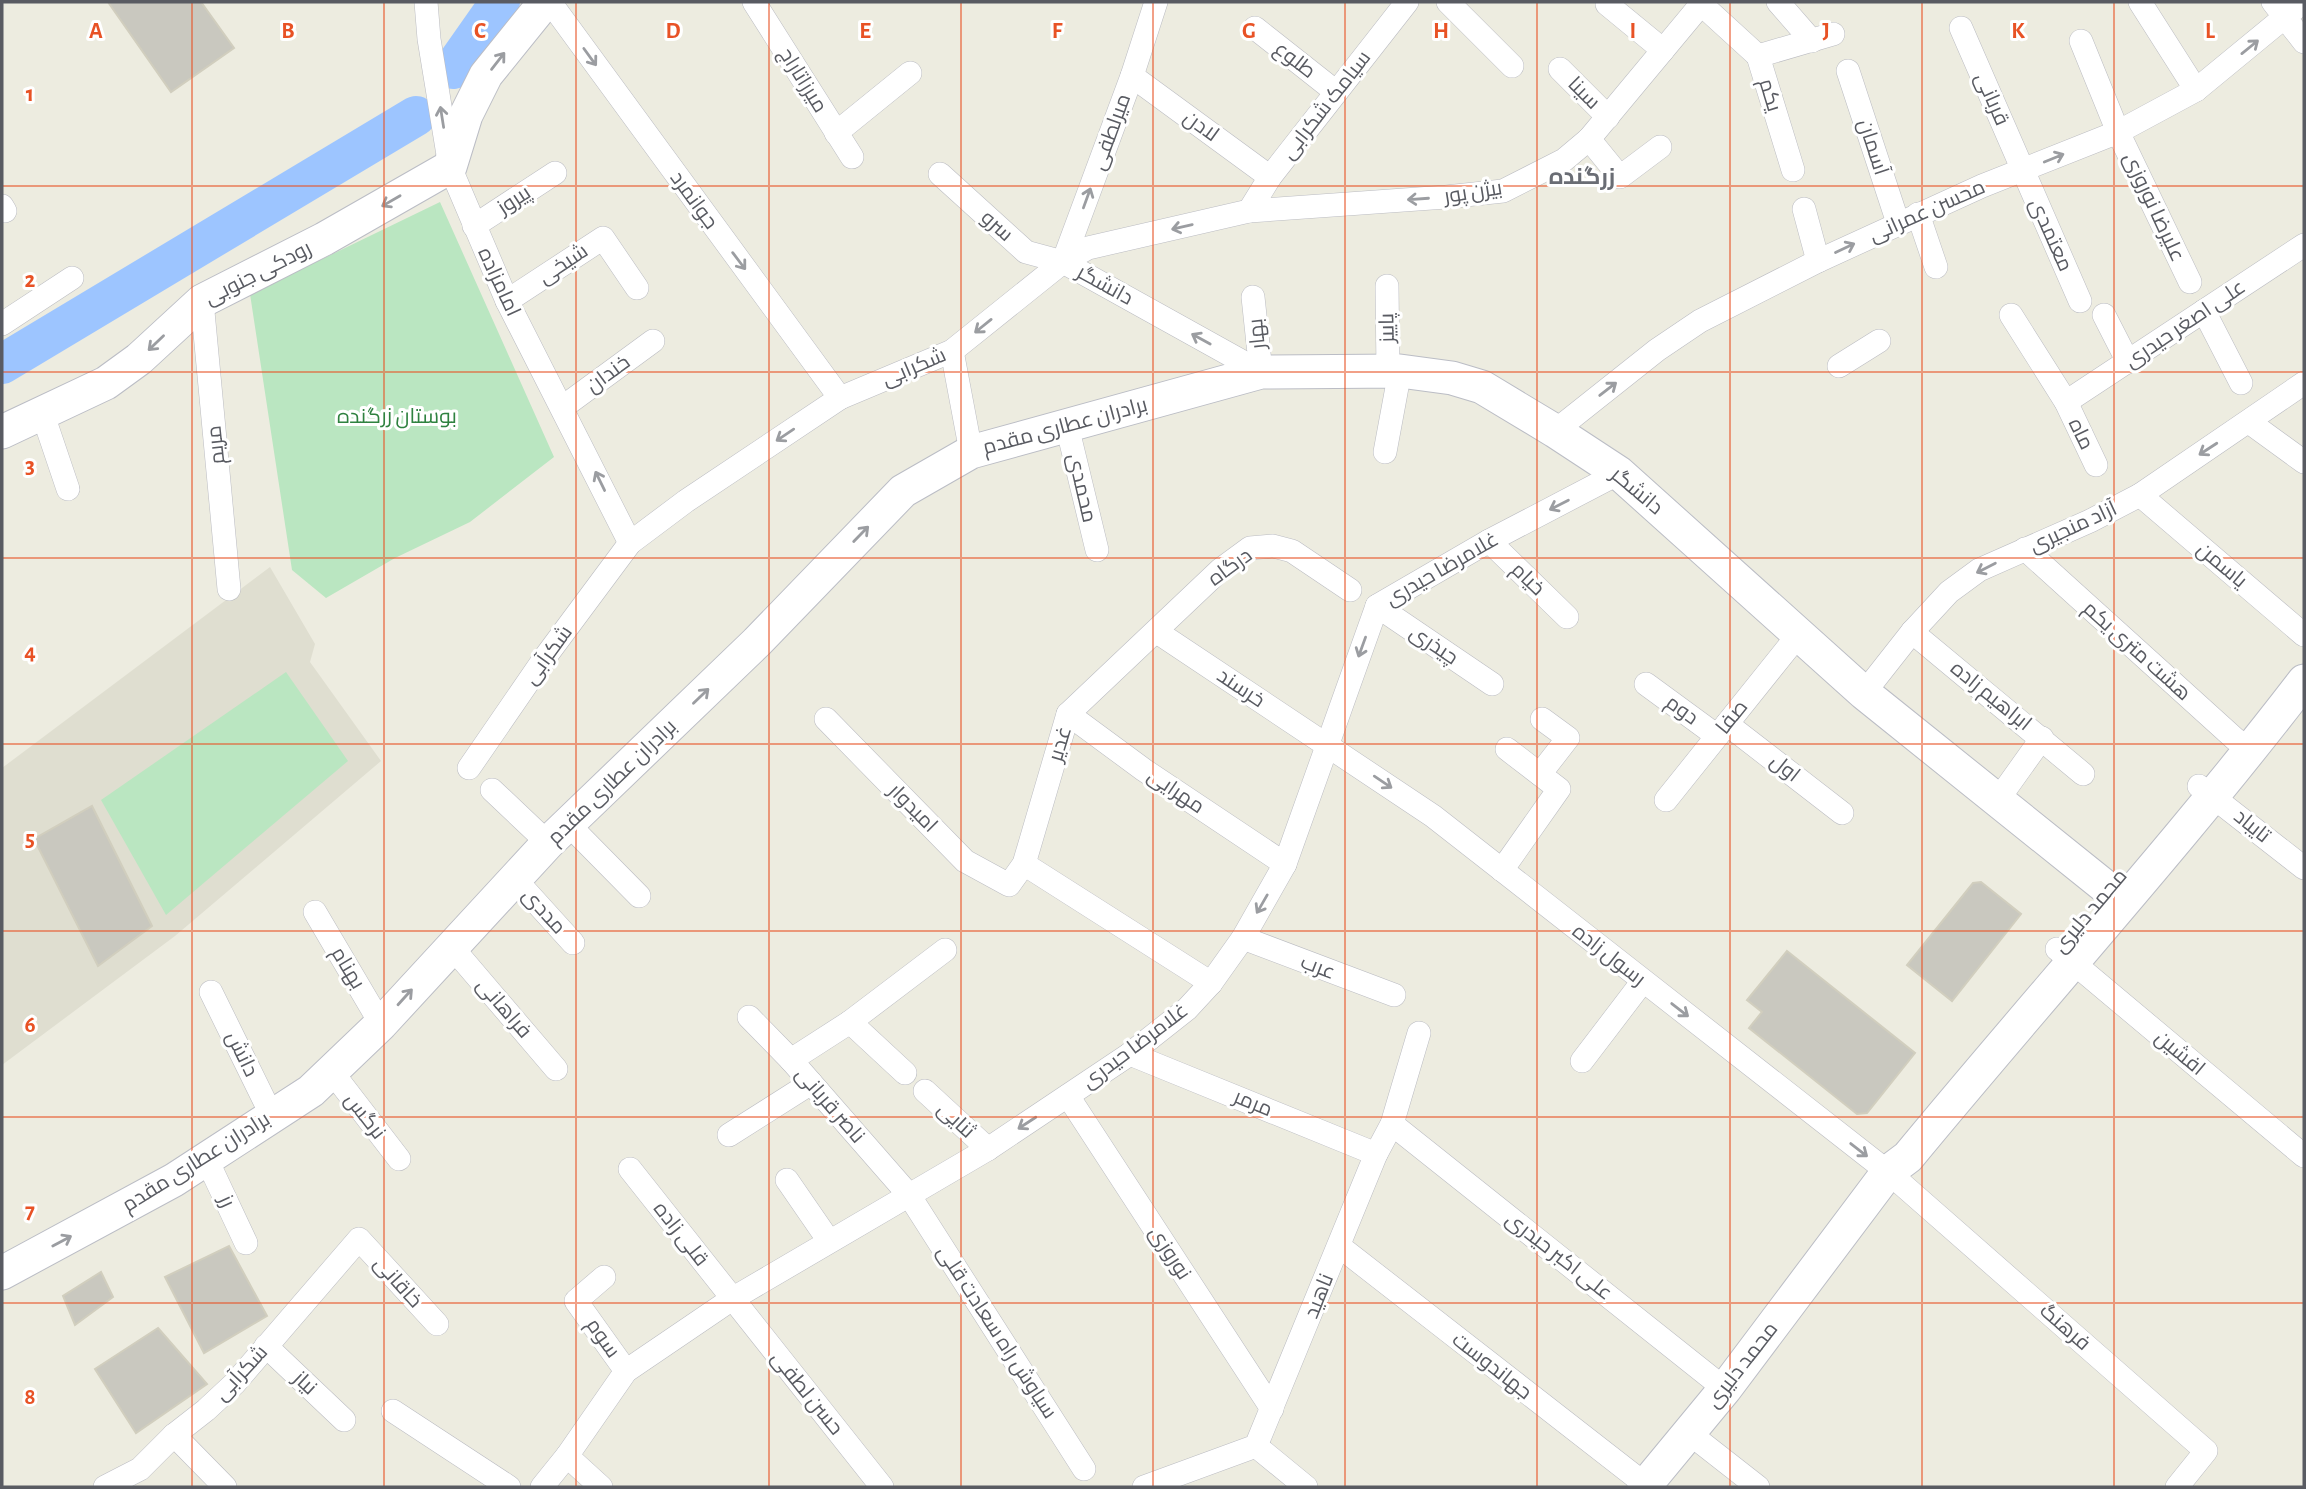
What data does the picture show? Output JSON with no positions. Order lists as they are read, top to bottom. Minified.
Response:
{"streets":{"street":["طلوع","میرزاتاراج","سینا","یکم","قربانی","سیامک شکرابی","لادن","میرلطفی","آسمان","بیژن پور","پیروز","جوانمرد","علیرضا نوروزی","محسن عمرانی","سرو","معتمدی","شیخی","رودکی جنوبی","امامزاده","دانشگر","علی اصغر حیدری","پاییز","بهار","شکرابی","خندان","برادران عطاری مقدم","ماه","مریم","محمدی","آزاد منجیری","یاسمن","درگاه","غلامرضا حیدری","خیام","چیذری","هشت متری یکم","شکرآبی","خرسند","ابراهیم زاده","دوم","صفا","غدیر","اول","مهرایی","امیدوار","تایباد","مددی","محمد دلیری","رسول زاده","عرب","بهنام","فراهانی","افشین","دانش","مرمر","ناصر قربانی","نرگس","ثنایی","رز","قلی زاده","نوروزی","علی اکبر حیدری","خاقانی","ناهید","فرهنگ","سیاوش راه سعادت قلی","سوم","جهاندوست","نیاز","حسن لطفی"]},"crossings":[["طلوع","سیامک شکرابی"],["سینا","بیژن پور"],["قربانی","محسن عمرانی"],["قربانی","معتمدی"],["سیامک شکرابی","لادن"],["سیامک شکرابی","بیژن پور"],["سیامک شکرابی","شکرابی"],["لادن","میرلطفی"],["میرلطفی","سرو"],["میرلطفی","دانشگر"],["میرلطفی","شکرابی"],["آسمان","محسن عمرانی"],["بیژن پور","شکرابی"],["پیروز","امامزاده"],["جوانمرد","شکرابی"],["علیرضا نوروزی","محسن عمرانی"],["محسن عمرانی","معتمدی"],["محسن عمرانی","دانشگر"],["سرو","دانشگر"],["سرو","شکرابی"],["شیخی","امامزاده"],["رودکی جنوبی","امامزاده"],["رودکی جنوبی","مریم"],["امامزاده","شکرابی"],["امامزاده","خندان"],["امامزاده","شکرآبی"],["دانشگر","پاییز"],["دانشگر","بهار"],["دانشگر","شکرابی"],["دانشگر","برادران عطاری مقدم"],["دانشگر","آزاد منجیری"],["دانشگر","غلامرضا حیدری"],["دانشگر","ابراهیم زاده"],["دانشگر","صفا"],["دانشگر","محمد دلیری"],["علی اصغر حیدری","ماه"],["بهار","برادران عطاری مقدم"],["شکرابی","شکرآبی"],["برادران عطاری مقدم","محمدی"],["برادران عطاری مقدم","مددی"],["برادران عطاری مقدم","بهنام"],["برادران عطاری مقدم","فراهانی"],["برادران عطاری مقدم","دانش"],["برادران عطاری مقدم","نرگس"],["برادران عطاری مقدم","رز"],["آزاد منجیری","یاسمن"],["آزاد منجیری","هشت متری یکم"],["آزاد منجیری","ابراهیم زاده"],["درگاه","خرسند"],["درگاه","غدیر"],["غلامرضا حیدری","خیام"],["غلامرضا حیدری","چیذری"],["غلامرضا حیدری","خرسند"],["غلامرضا حیدری","مهرایی"],["غلامرضا حیدری","رسول زاده"],["غلامرضا حیدری","عرب"],["غلامرضا حیدری","مرمر"],["غلامرضا حیدری","ناصر قربانی"],["غلامرضا حیدری","ثنایی"],["غلامرضا حیدری","قلی زاده"],["غلامرضا حیدری","نوروزی"],["غلامرضا حیدری","سیاوش راه سعادت قلی"],["غلامرضا حیدری","سوم"],["غلامرضا حیدری","حسن لطفی"],["هشت متری یکم","محمد دلیری"],["شکرآبی","خاقانی"],["شکرآبی","نیاز"],["خرسند","غدیر"],["خرسند","رسول زاده"],["دوم","صفا"],["دوم","اول"],["صفا","اول"],["غدیر","مهرایی"],["غدیر","امیدوار"],["تایباد","محمد دلیری"],["محمد دلیری","رسول زاده"],["محمد دلیری","افشین"],["محمد دلیری","علی اکبر حیدری"],["محمد دلیری","فرهنگ"],["محمد دلیری","جهاندوست"],["رسول زاده","فرهنگ"],["مرمر","ناهید"],["ناصر قربانی","سیاوش راه سعادت قلی"],["قلی زاده","حسن لطفی"],["نوروزی","ناهید"],["علی اکبر حیدری","ناهید"],["ناهید","جهاندوست"]],"one_way":["میرلطفی","بیژن پور","جوانمرد","محسن عمرانی","رودکی جنوبی","امامزاده","شکرابی","برادران عطاری مقدم","آزاد منجیری","رسول زاده"],"districts":["زرگنده"],"parks":["بوستان زرگنده"],"grid":{"columns":["A","B","C","D","E","F","G","H","I","J","K","L"],"rows":["1","2","3","4","5","6","7","8"]}}
